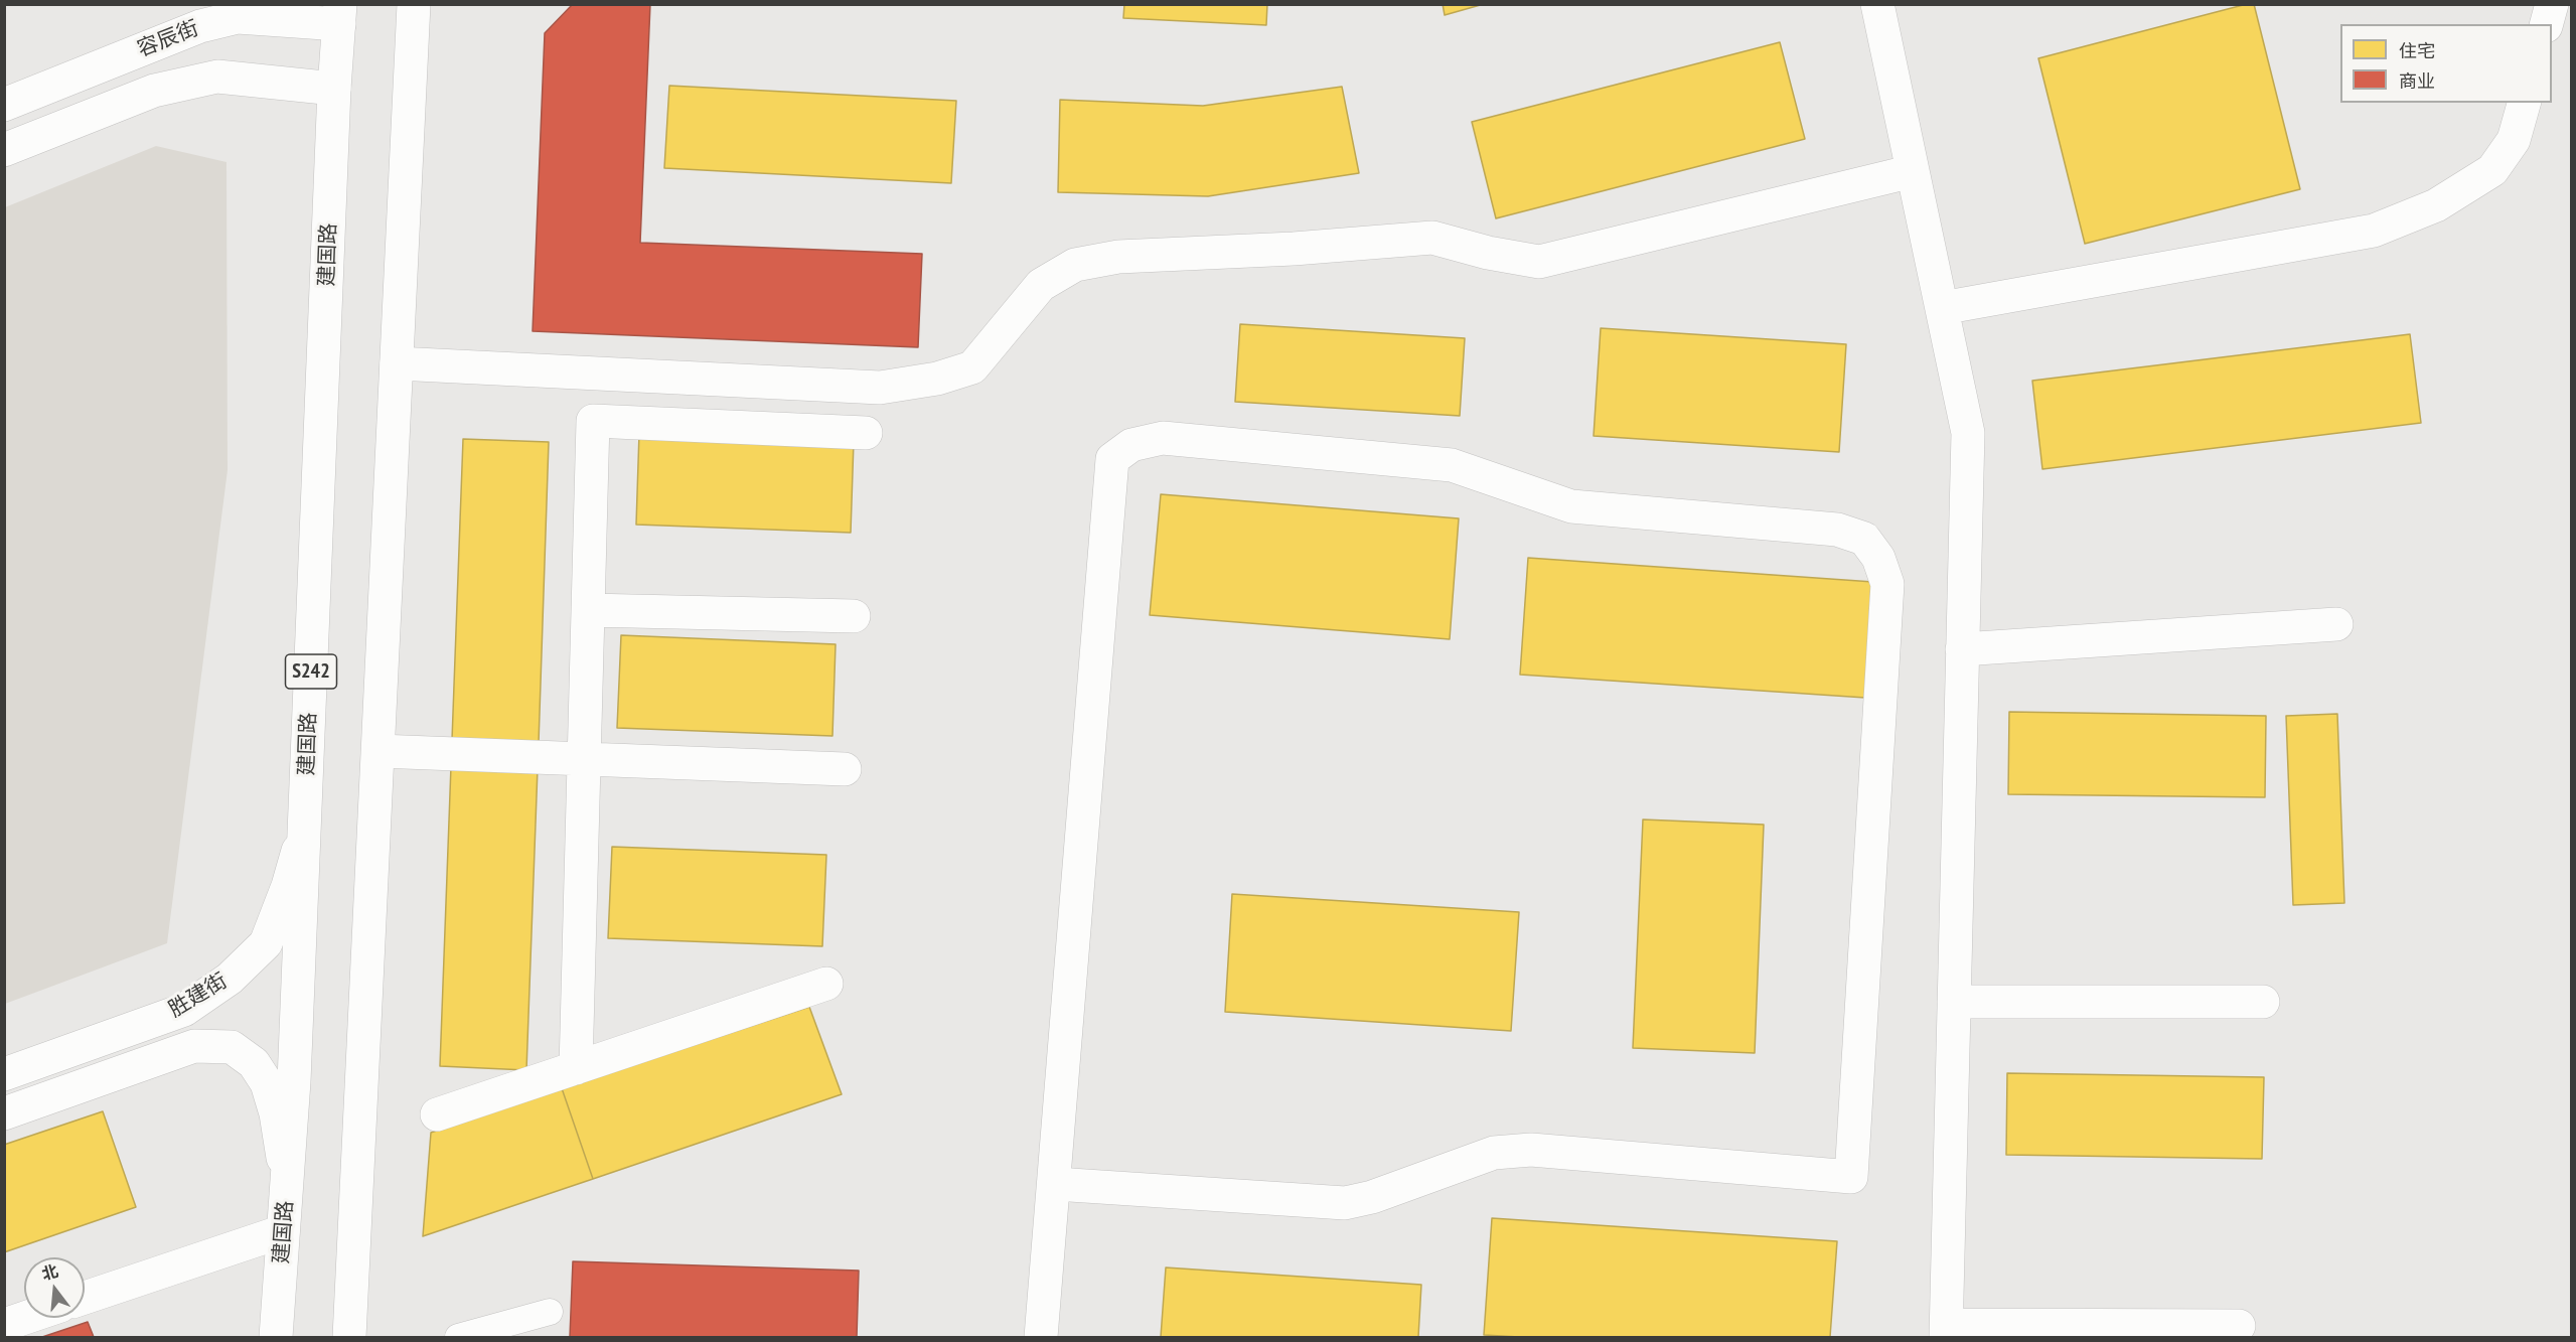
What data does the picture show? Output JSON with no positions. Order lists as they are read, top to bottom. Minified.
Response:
{"streets":{"street":["容辰街","建国路","S242","胜建街"]},"crossings":[["容辰街","建国路"],["建国路","胜建街"]],"legend":["住宅","商业"],"north":"top"}
